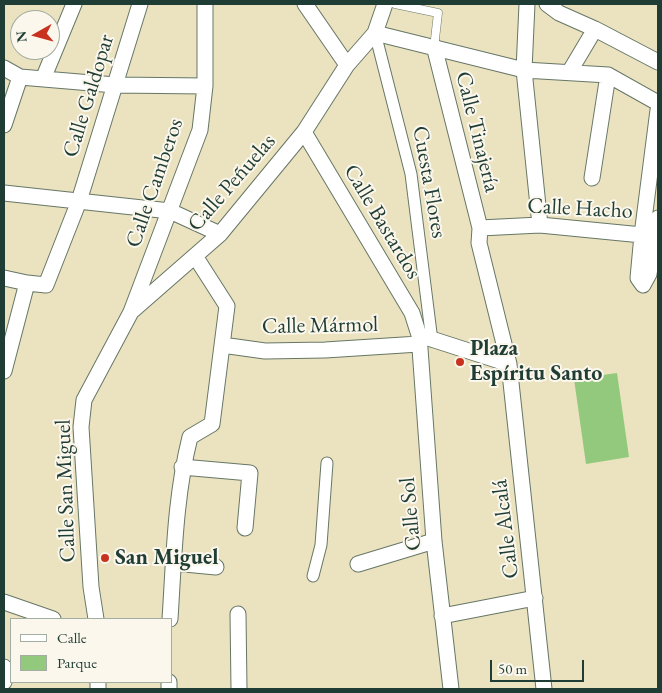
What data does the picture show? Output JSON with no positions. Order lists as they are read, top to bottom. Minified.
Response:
{"streets":{"street":["Calle Galdopar","Calle Tinajería","Cuesta Flores","Calle Camberos","Calle Peñuelas","Calle Hacho","Calle Bastardos","Calle Mármol","Calle San Miguel","Calle Sol","Calle Alcalá"]},"crossings":[["Calle Tinajería","Calle Hacho"],["Calle Tinajería","Calle Alcalá"],["Cuesta Flores","Calle Peñuelas"],["Cuesta Flores","Calle Bastardos"],["Cuesta Flores","Calle Mármol"],["Cuesta Flores","Calle Sol"],["Calle Camberos","Calle Peñuelas"],["Calle Camberos","Calle San Miguel"],["Calle Peñuelas","Calle Bastardos"],["Calle Peñuelas","Calle San Miguel"],["Calle Bastardos","Calle Mármol"],["Calle Bastardos","Calle Sol"],["Calle Mármol","Calle Sol"]],"places":["Plaza Espíritu Santo","San Miguel"],"legend":["Calle","Parque"],"scale_bar":"50 m","north":"left"}
